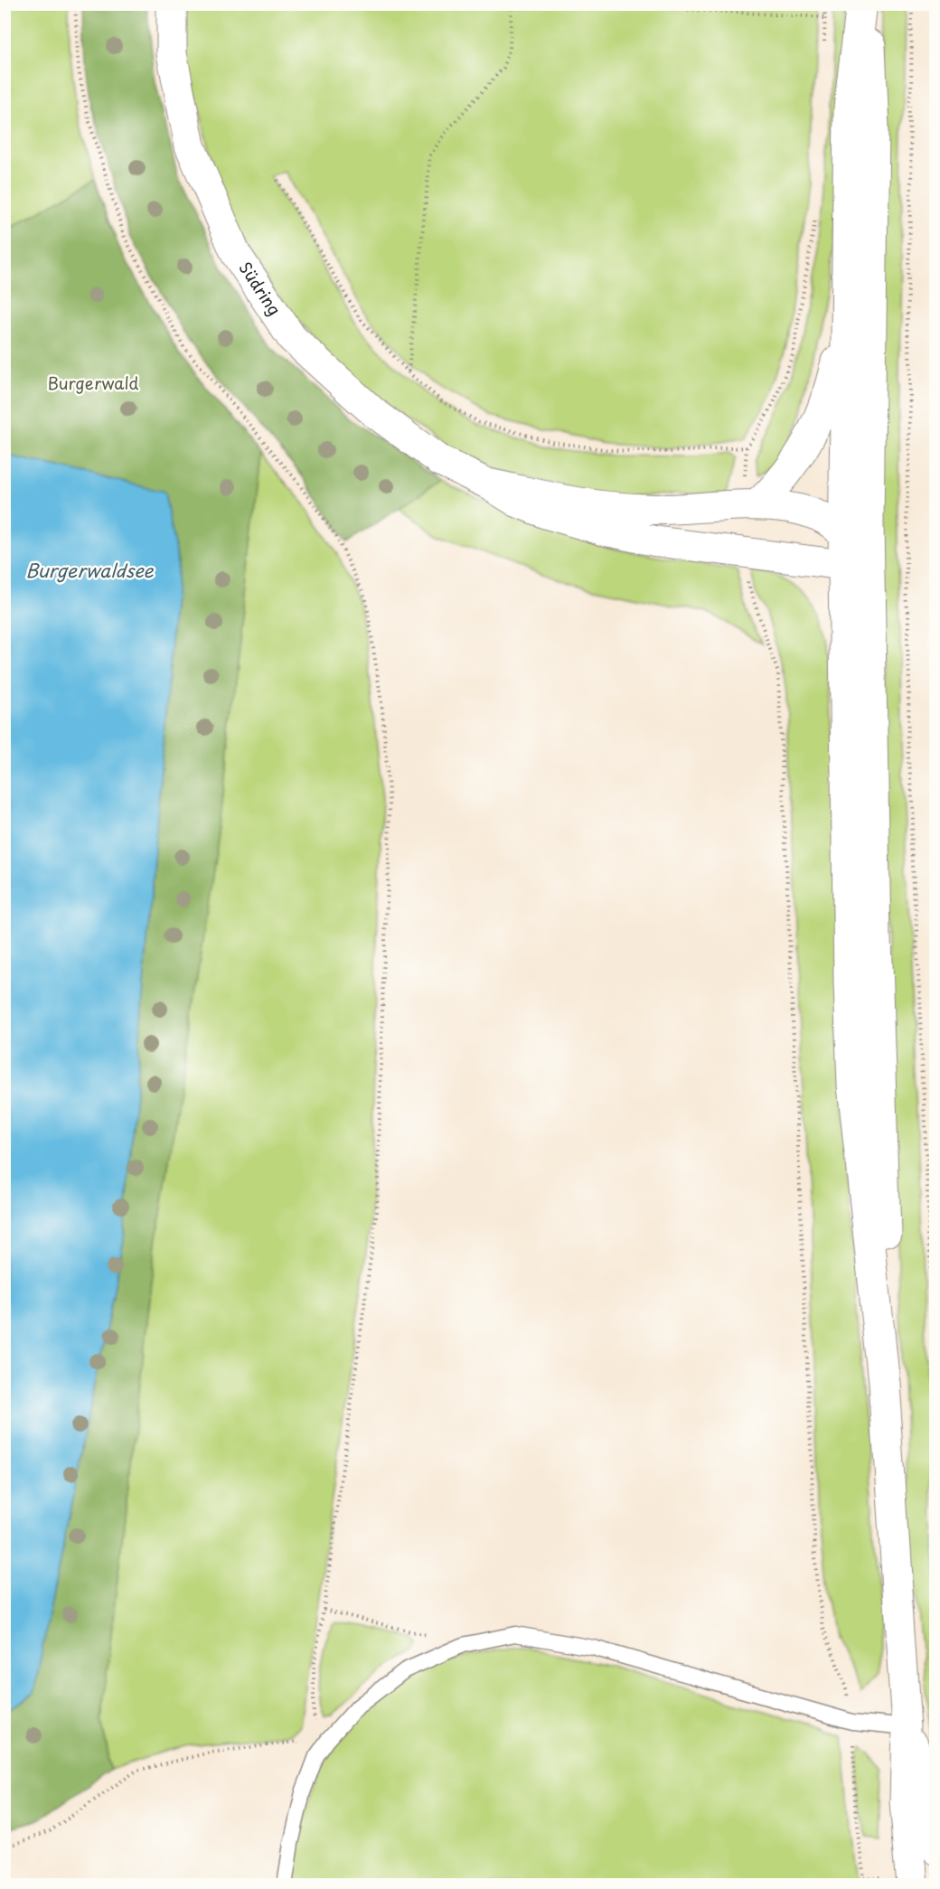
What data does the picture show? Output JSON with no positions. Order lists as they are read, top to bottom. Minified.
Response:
{"streets":{"main road":["Südring"]},"water":["Burgerwaldsee"],"parks":["Burgerwald"]}
